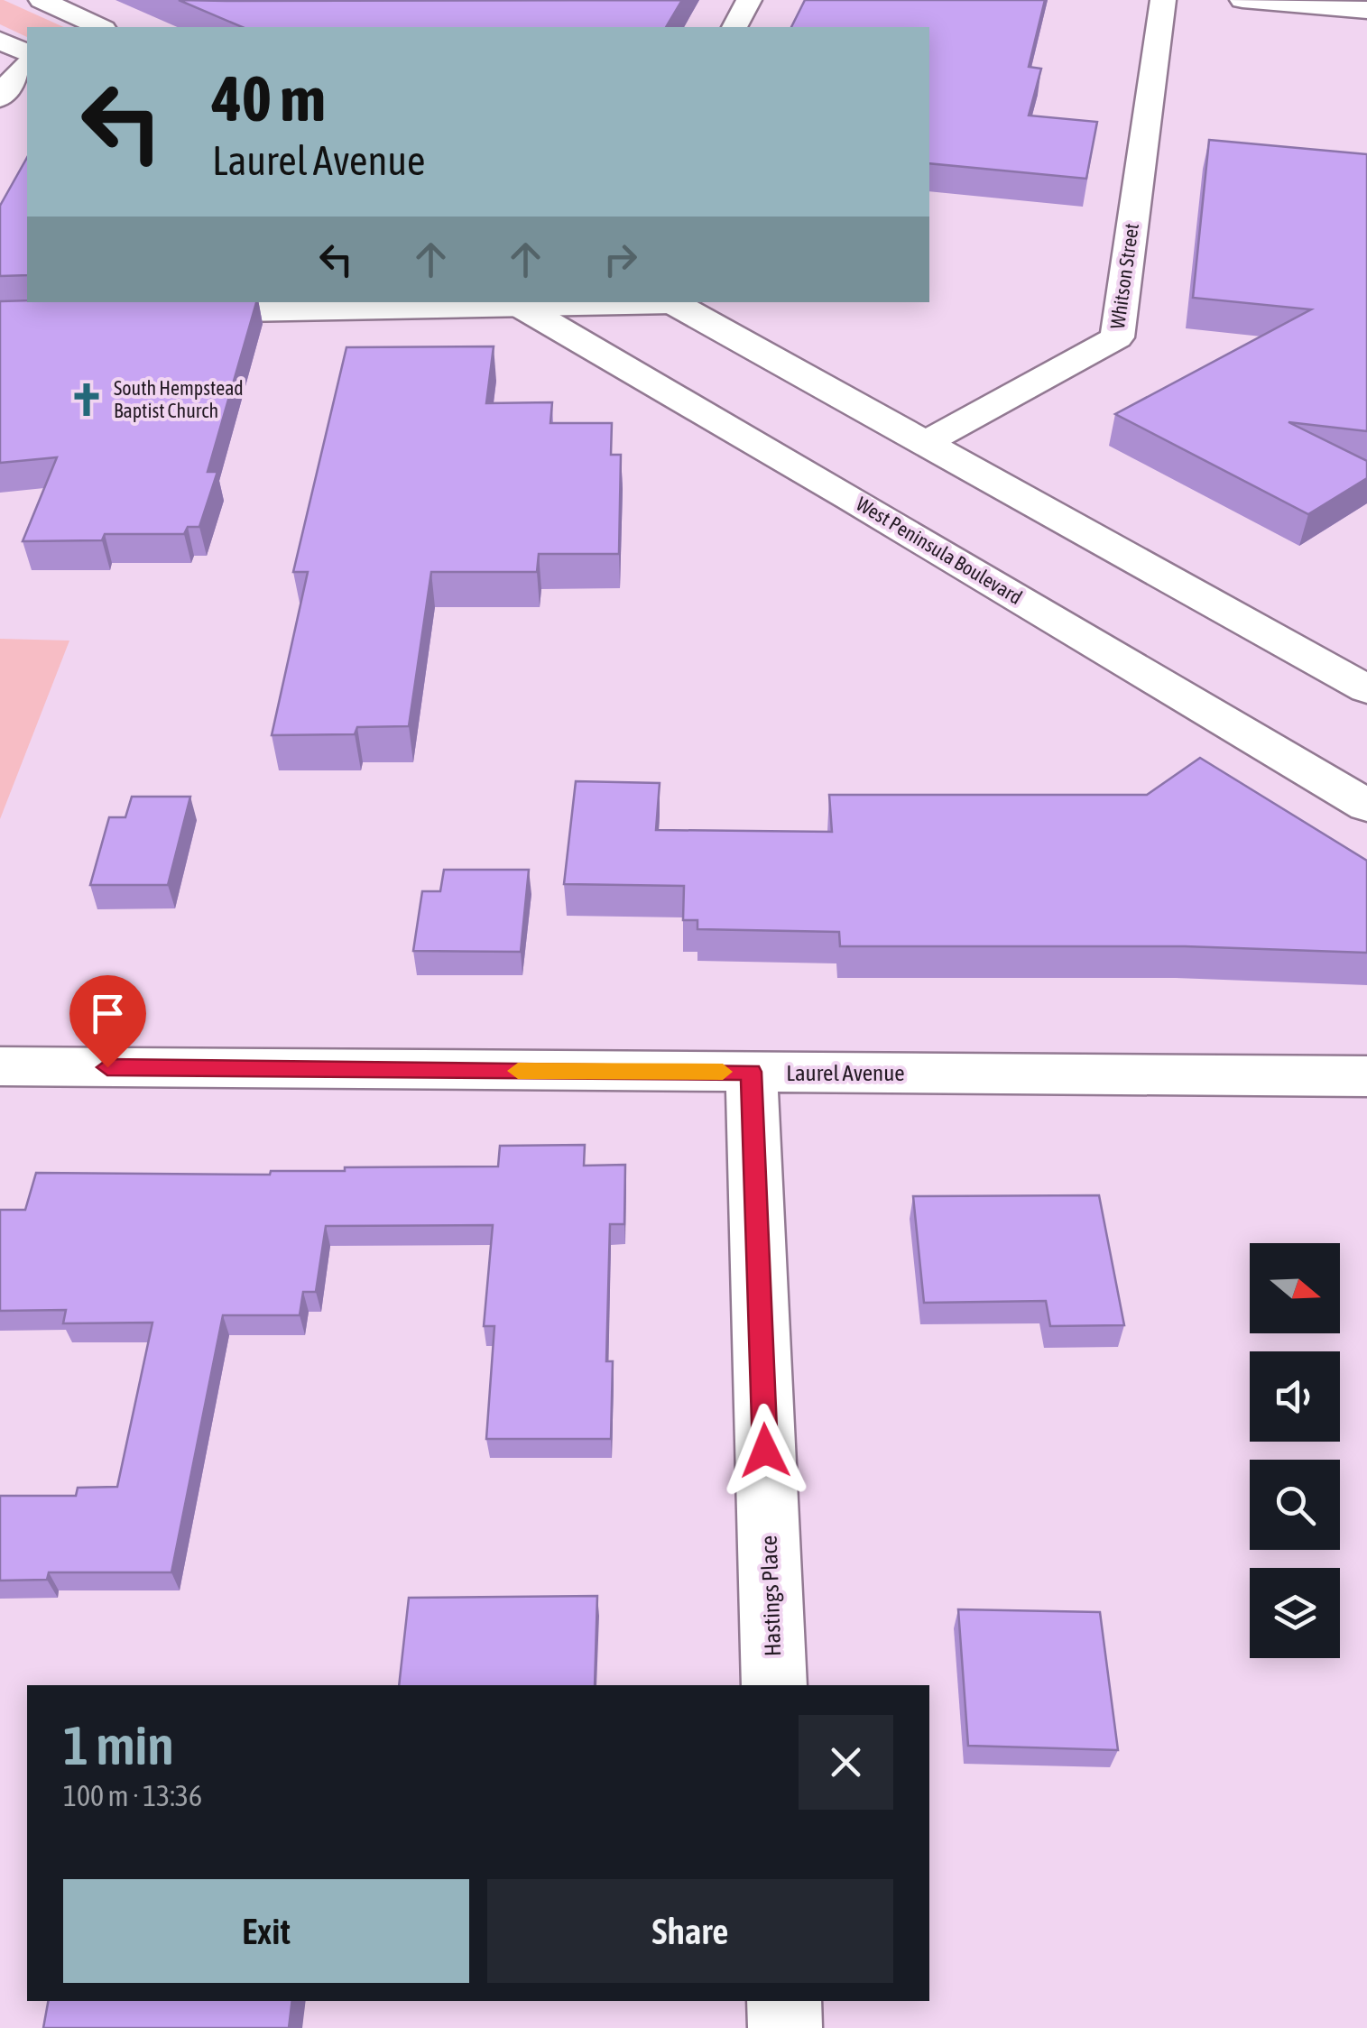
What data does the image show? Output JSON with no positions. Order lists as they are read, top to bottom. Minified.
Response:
{"streets":{"street":["Whitson Street","West Peninsula Boulevard","Laurel Avenue","Hastings Place"]},"crossings":[["Laurel Avenue","Hastings Place"]],"places":{"church":["South Hempstead Baptist Church"]},"north":"right","page":{"turn":["40 m","Laurel Avenue"],"heading":["1 min","100 m · 13:36"],"buttons":["Exit","Share"]}}
